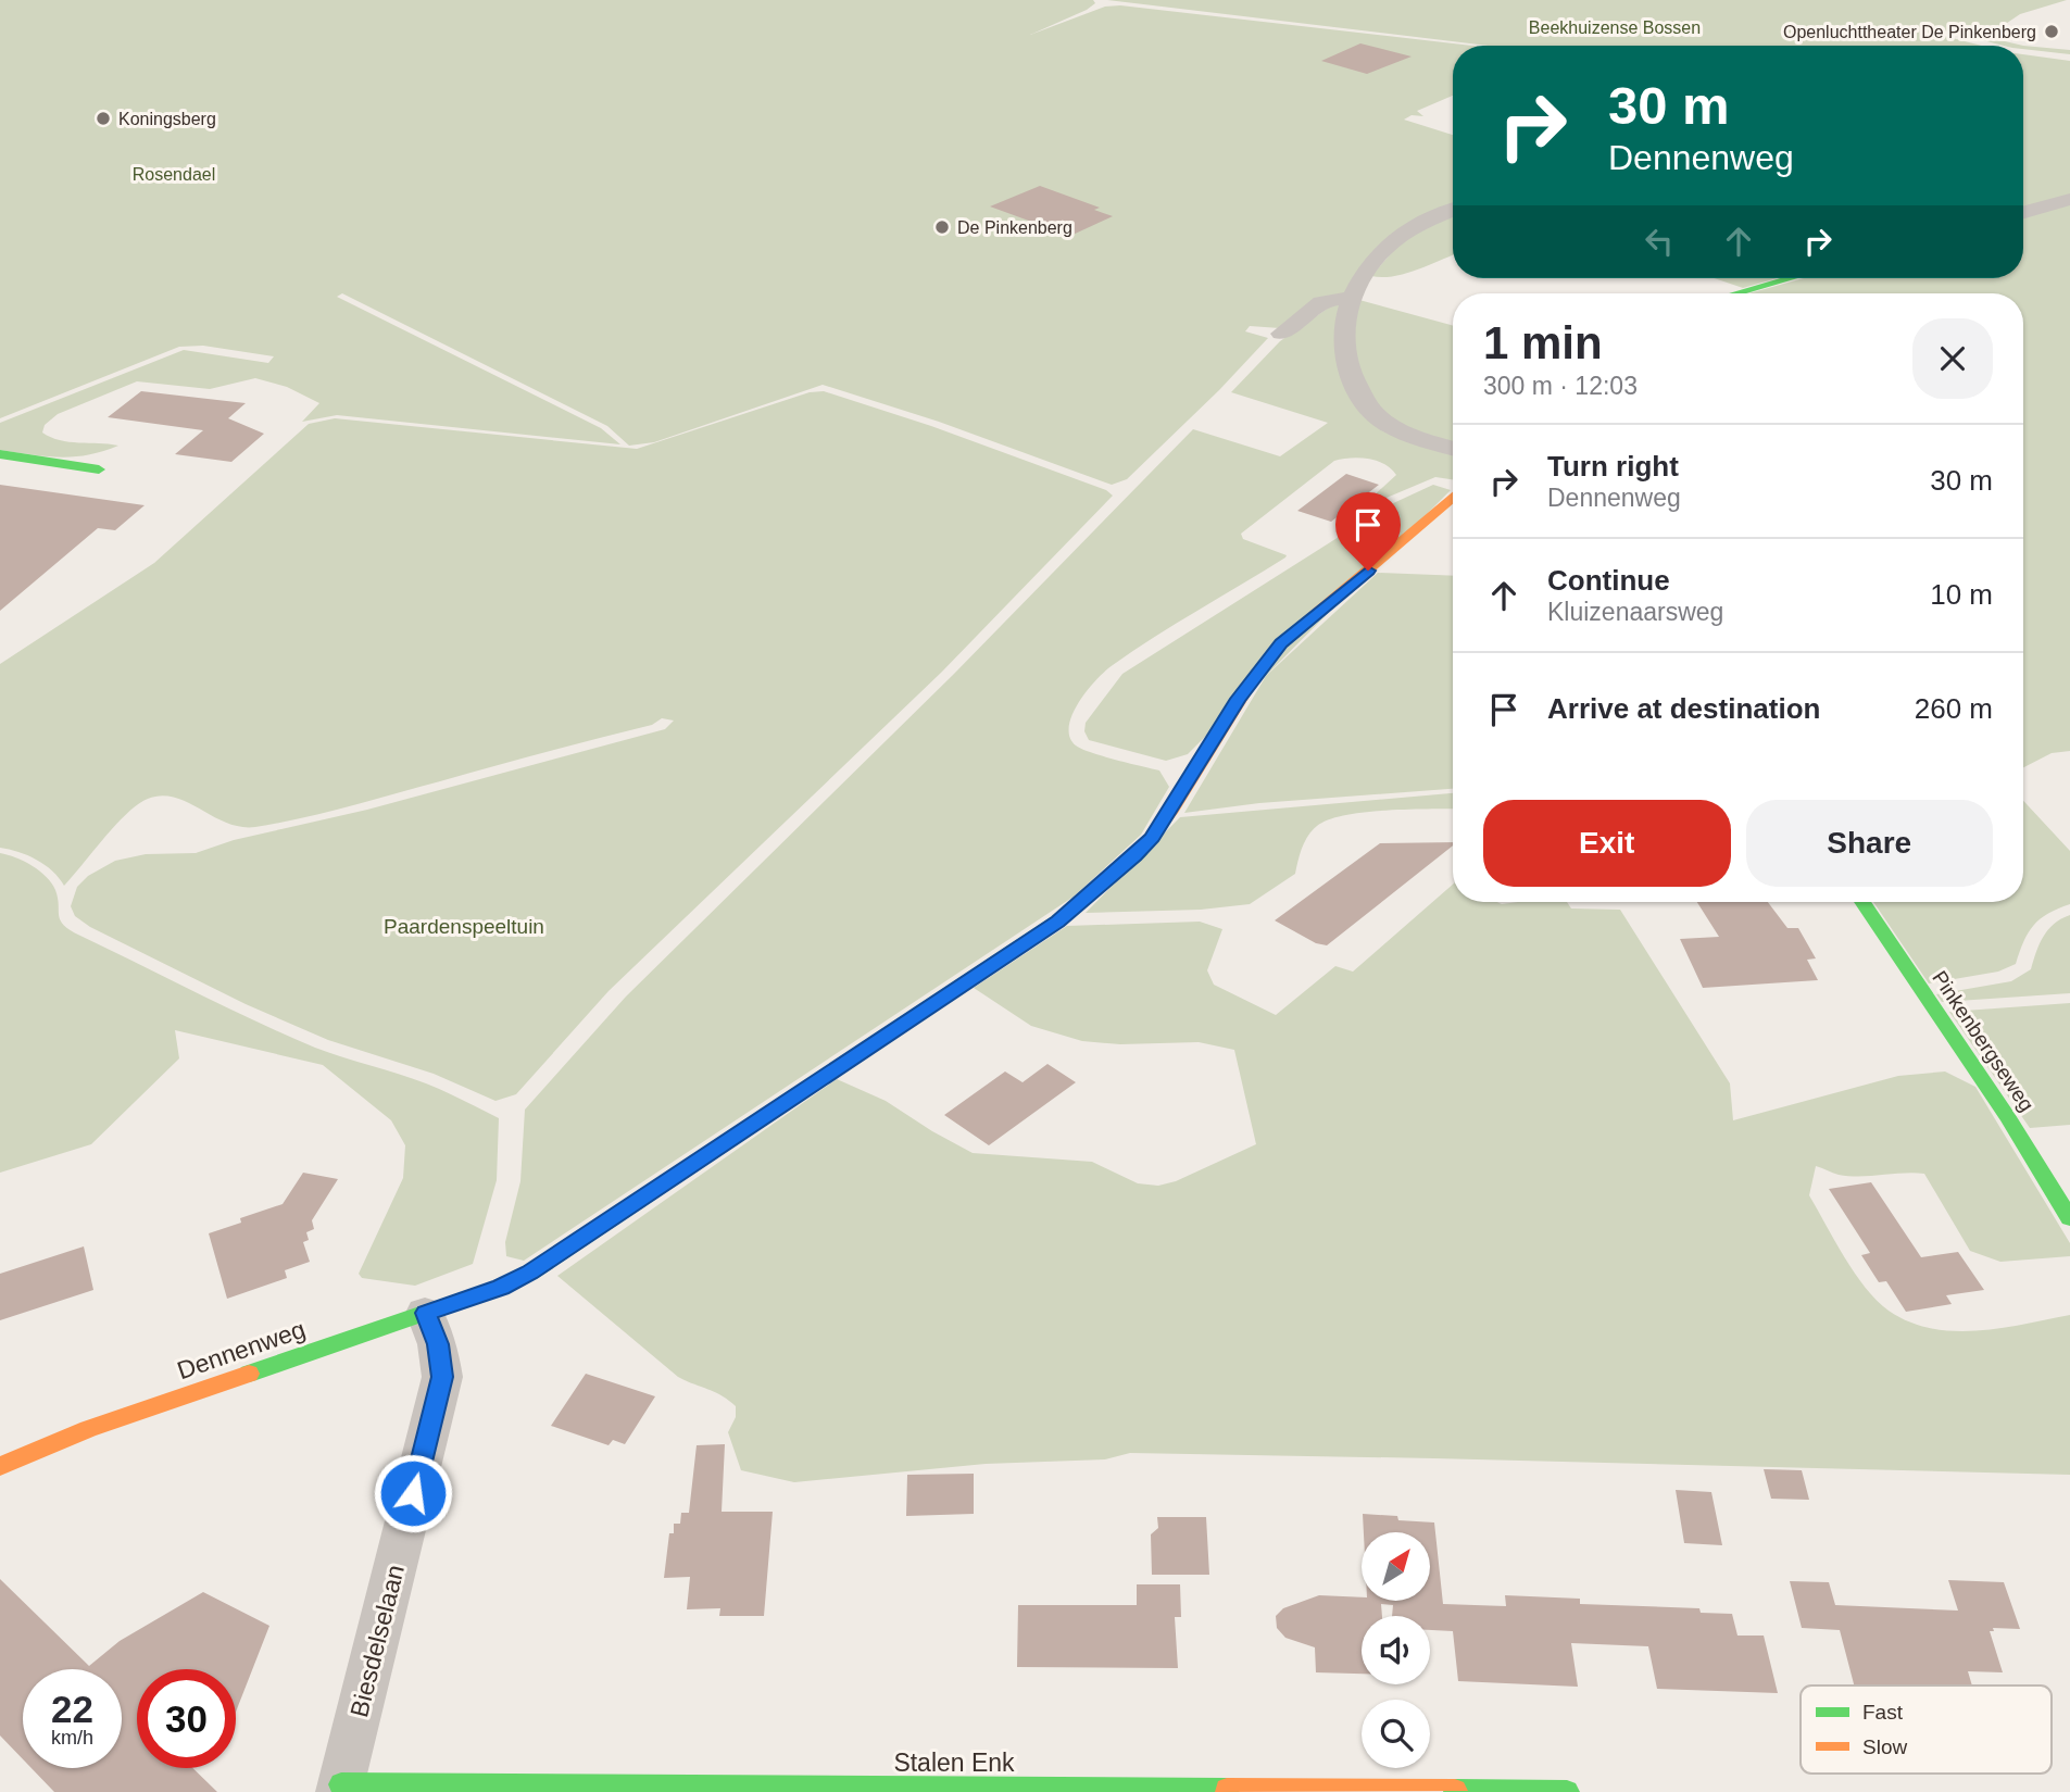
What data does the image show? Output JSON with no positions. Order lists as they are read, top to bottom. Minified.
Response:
{"streets":{"street":["Pinkenbergseweg","Dennenweg","Biesdelselaan","Stalen Enk"]},"crossings":[["Dennenweg","Biesdelselaan"],["Biesdelselaan","Stalen Enk"]],"parks":["Beekhuizense Bossen","Rosendael","Paardenspeeltuin"],"places":["Openluchttheater De Pinkenberg","Koningsberg","De Pinkenberg"],"legend":["Fast","Slow"],"north":"top right","page":{"turn":["30 m","Dennenweg"],"heading":["1 min","300 m · 12:03"],"list":[{"name":"Turn right","note":"Dennenweg","value":"30 m"},{"name":"Continue","note":"Kluizenaarsweg","value":"10 m"},{"name":"Arrive at destination","value":"260 m"}],"buttons":["Exit","Share"],"speed":"22 km/h","limit":"30"}}
